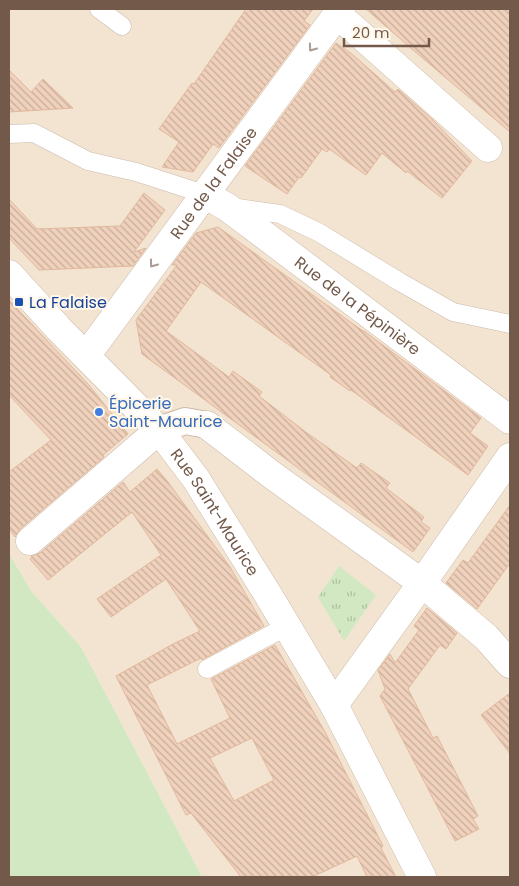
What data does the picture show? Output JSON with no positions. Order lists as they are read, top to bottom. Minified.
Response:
{"streets":{"street":["Rue de la Falaise","Rue de la Pépinière","Rue Saint-Maurice"]},"crossings":[["Rue de la Falaise","Rue de la Pépinière"],["Rue de la Falaise","Rue Saint-Maurice"]],"one_way":["Rue de la Falaise"],"places":{"transit":["La Falaise"],"other":["Épicerie Saint-Maurice"]},"scale_bar":"20 m"}
